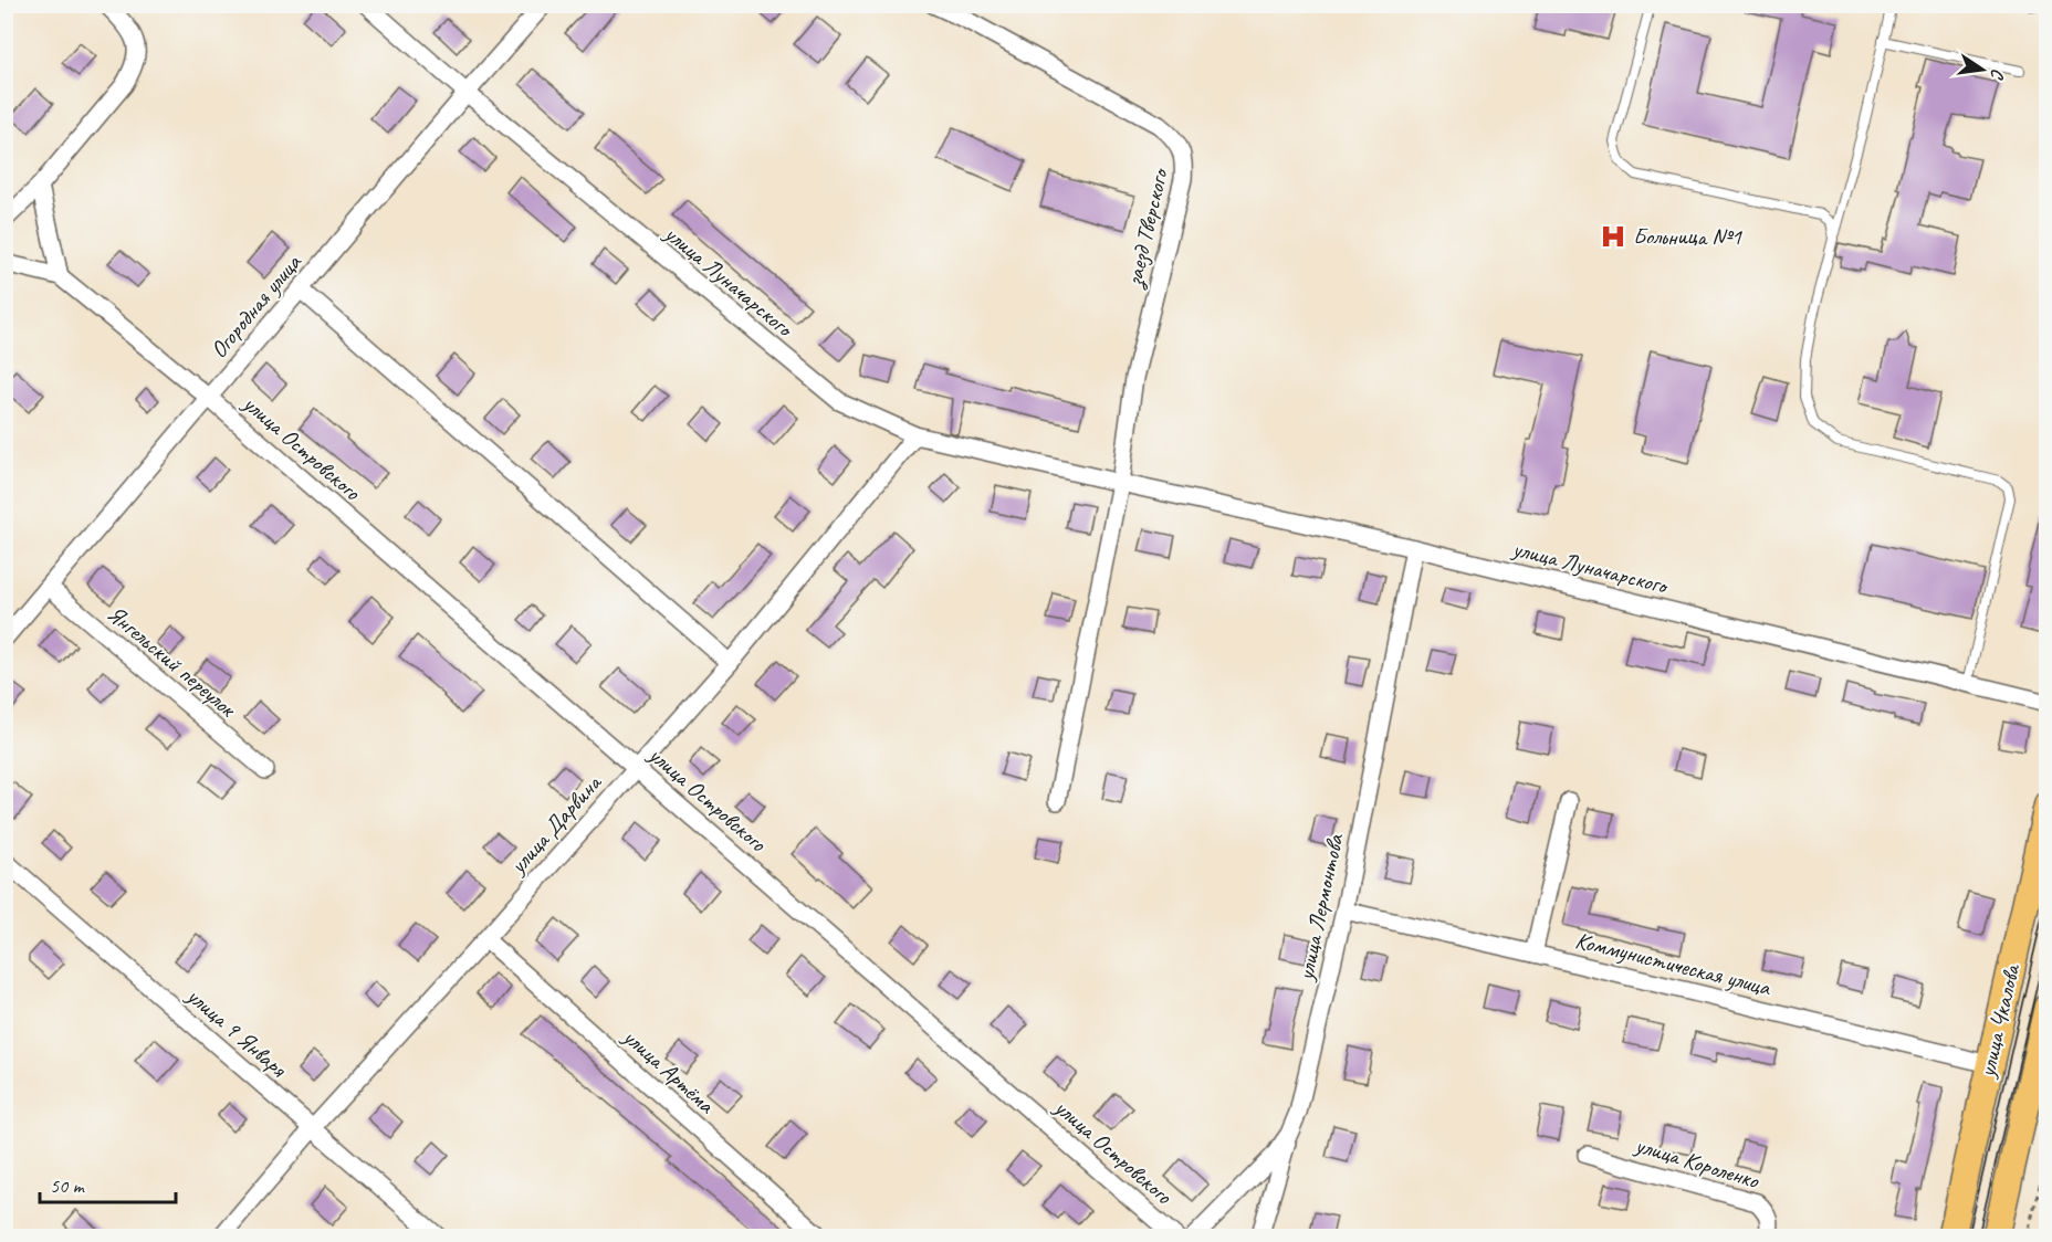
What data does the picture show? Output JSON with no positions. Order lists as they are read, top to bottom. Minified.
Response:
{"streets":{"main road":["улица Чкалова"],"street":["заезд Тверского","улица Луначарского","Огородная улица","улица Островского","Янгельский переулок","улица Дарвина","улица Лермонтова","Коммунистическая улица","улица 9 Января","улица Артёма","улица Короленко"]},"crossings":[["заезд Тверского","улица Луначарского"],["улица Луначарского","Огородная улица"],["улица Луначарского","улица Дарвина"],["улица Луначарского","улица Лермонтова"],["Огородная улица","улица Островского"],["Огородная улица","Янгельский переулок"],["улица Островского","улица Дарвина"],["улица Дарвина","улица 9 Января"],["улица Дарвина","улица Артёма"],["улица Лермонтова","Коммунистическая улица"],["Коммунистическая улица","улица Чкалова"]],"places":{"hospital":["Больница №1"]},"scale_bar":"50 m","north":"right"}
